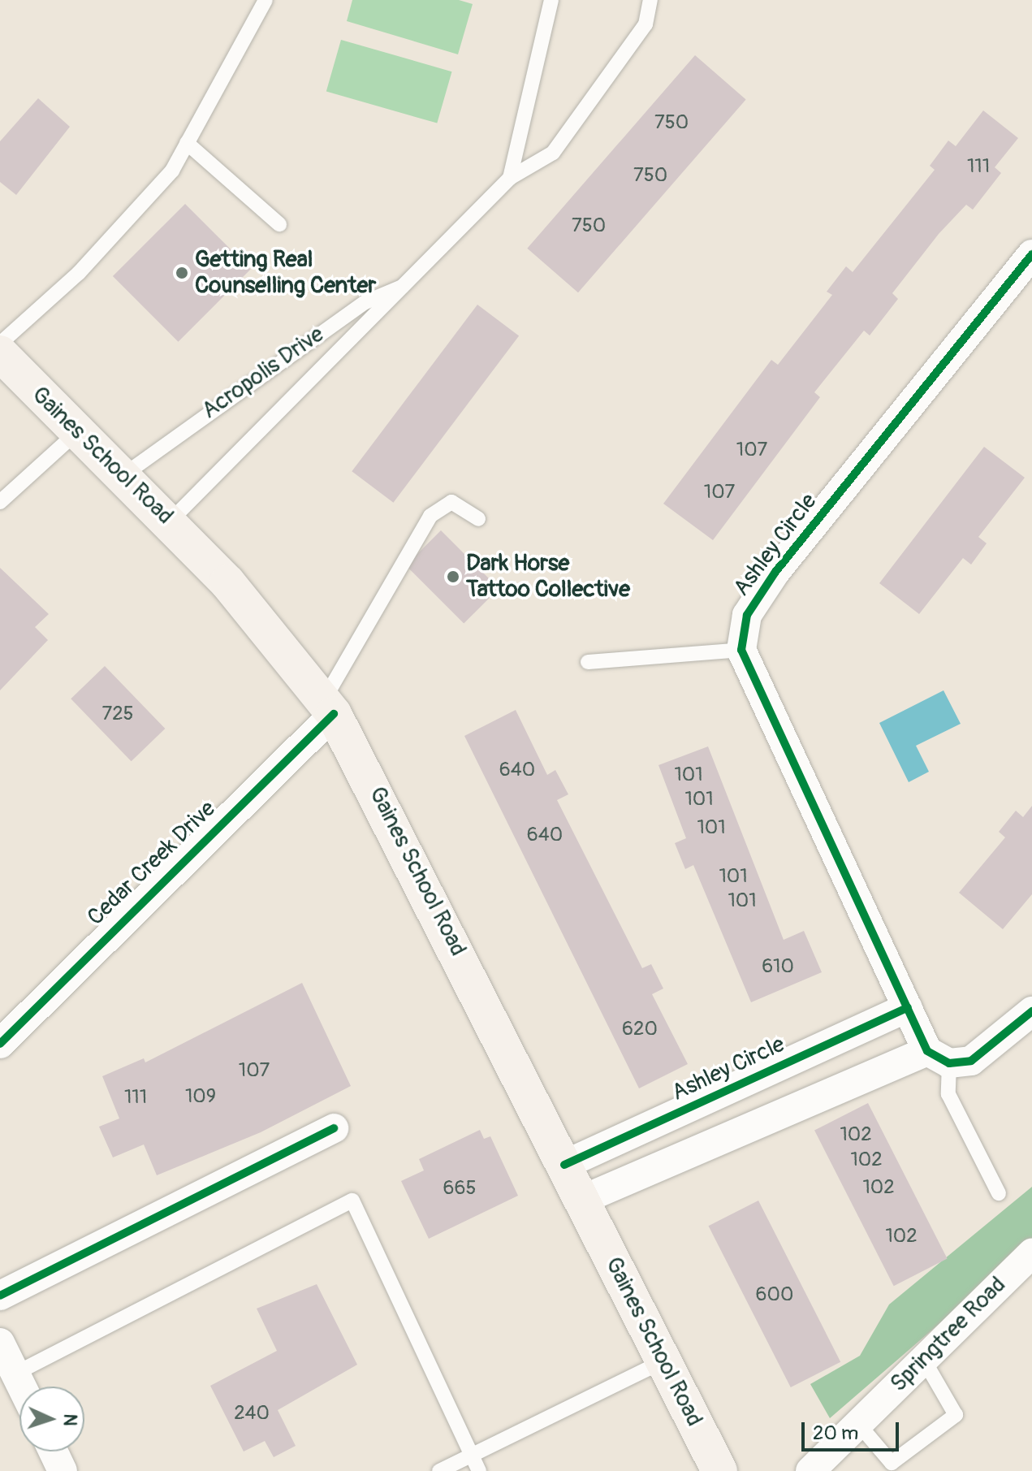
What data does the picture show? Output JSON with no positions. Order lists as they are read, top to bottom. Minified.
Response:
{"streets":{"main road":["Gaines School Road"],"street":["Ashley Circle","Cedar Creek Drive","Springtree Road"],"lane":["Acropolis Drive"]},"crossings":[["Acropolis Drive","Gaines School Road"],["Gaines School Road","Ashley Circle"],["Gaines School Road","Cedar Creek Drive"]],"places":["Getting Real Counselling Center","Dark Horse Tattoo Collective"],"house_numbers":["750","111","750","750","107","107","725","640","101","101","101","640","101","101","610","620","107","109","111","102","102","102","665","102","600","240"],"scale_bar":"20 m","north":"right"}
